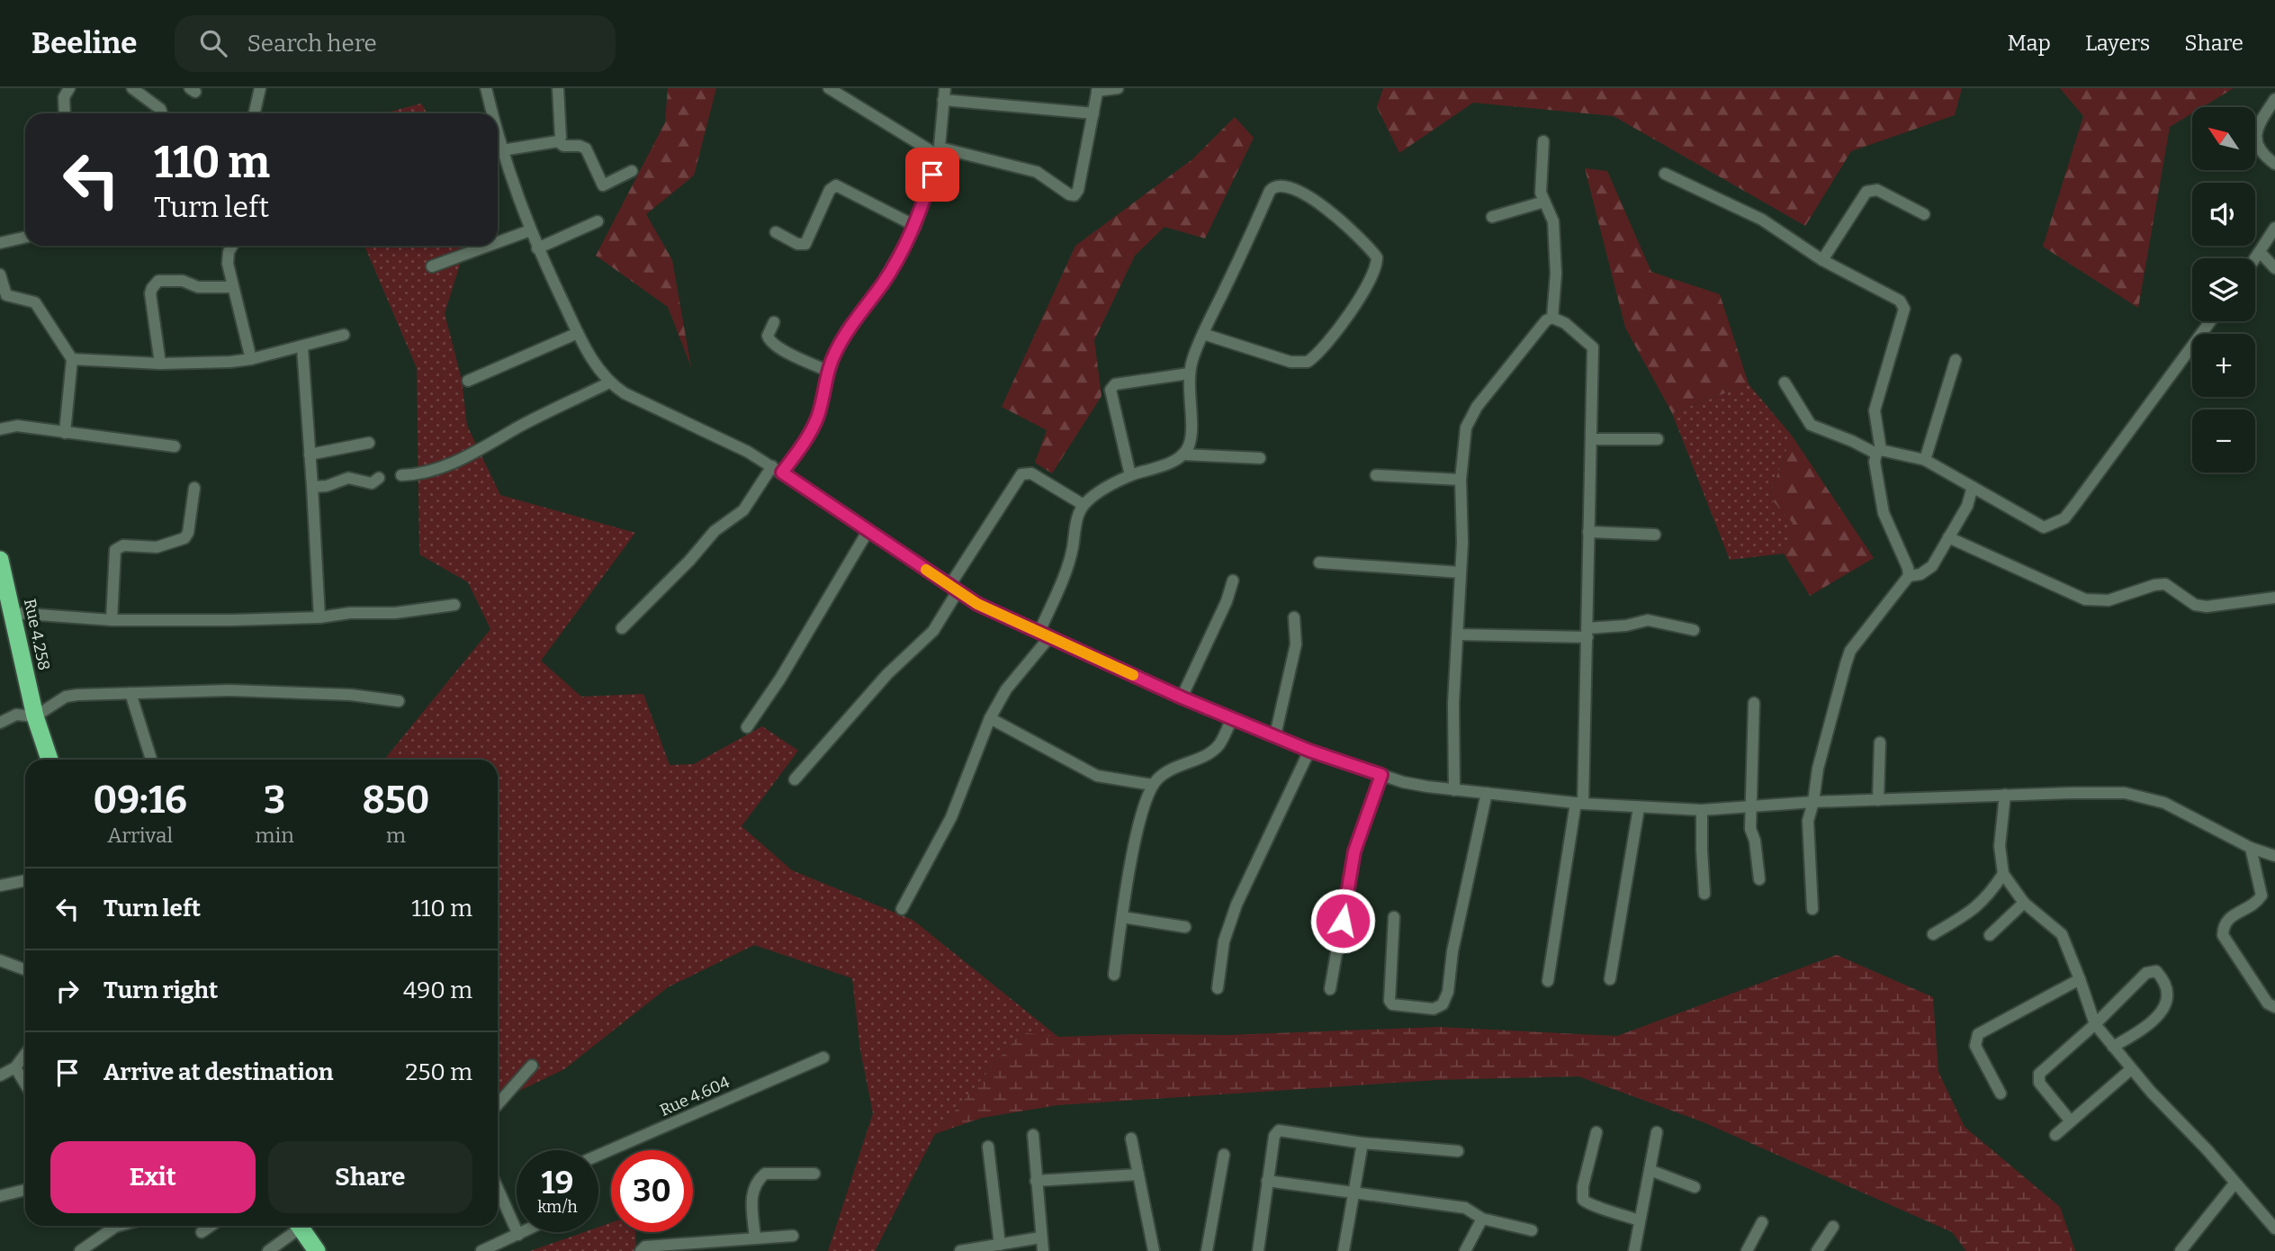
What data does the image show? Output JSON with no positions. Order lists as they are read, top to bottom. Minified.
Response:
{"streets":{"highway":["Rue 4.258"],"street":["Rue 4.604"]},"north":"top left","page":{"header":"Beeline","search":"Search here","nav":["Map","Layers","Share"],"map_buttons":["+","−"],"turn":["110 m","Turn left"],"eta":["09:16","Arrival","3","min","850","m"],"list":[{"name":"Turn left","value":"110 m"},{"name":"Turn right","value":"490 m"},{"name":"Arrive at destination","value":"250 m"}],"buttons":["Exit","Share"],"speed":"19 km/h","limit":"30"}}
